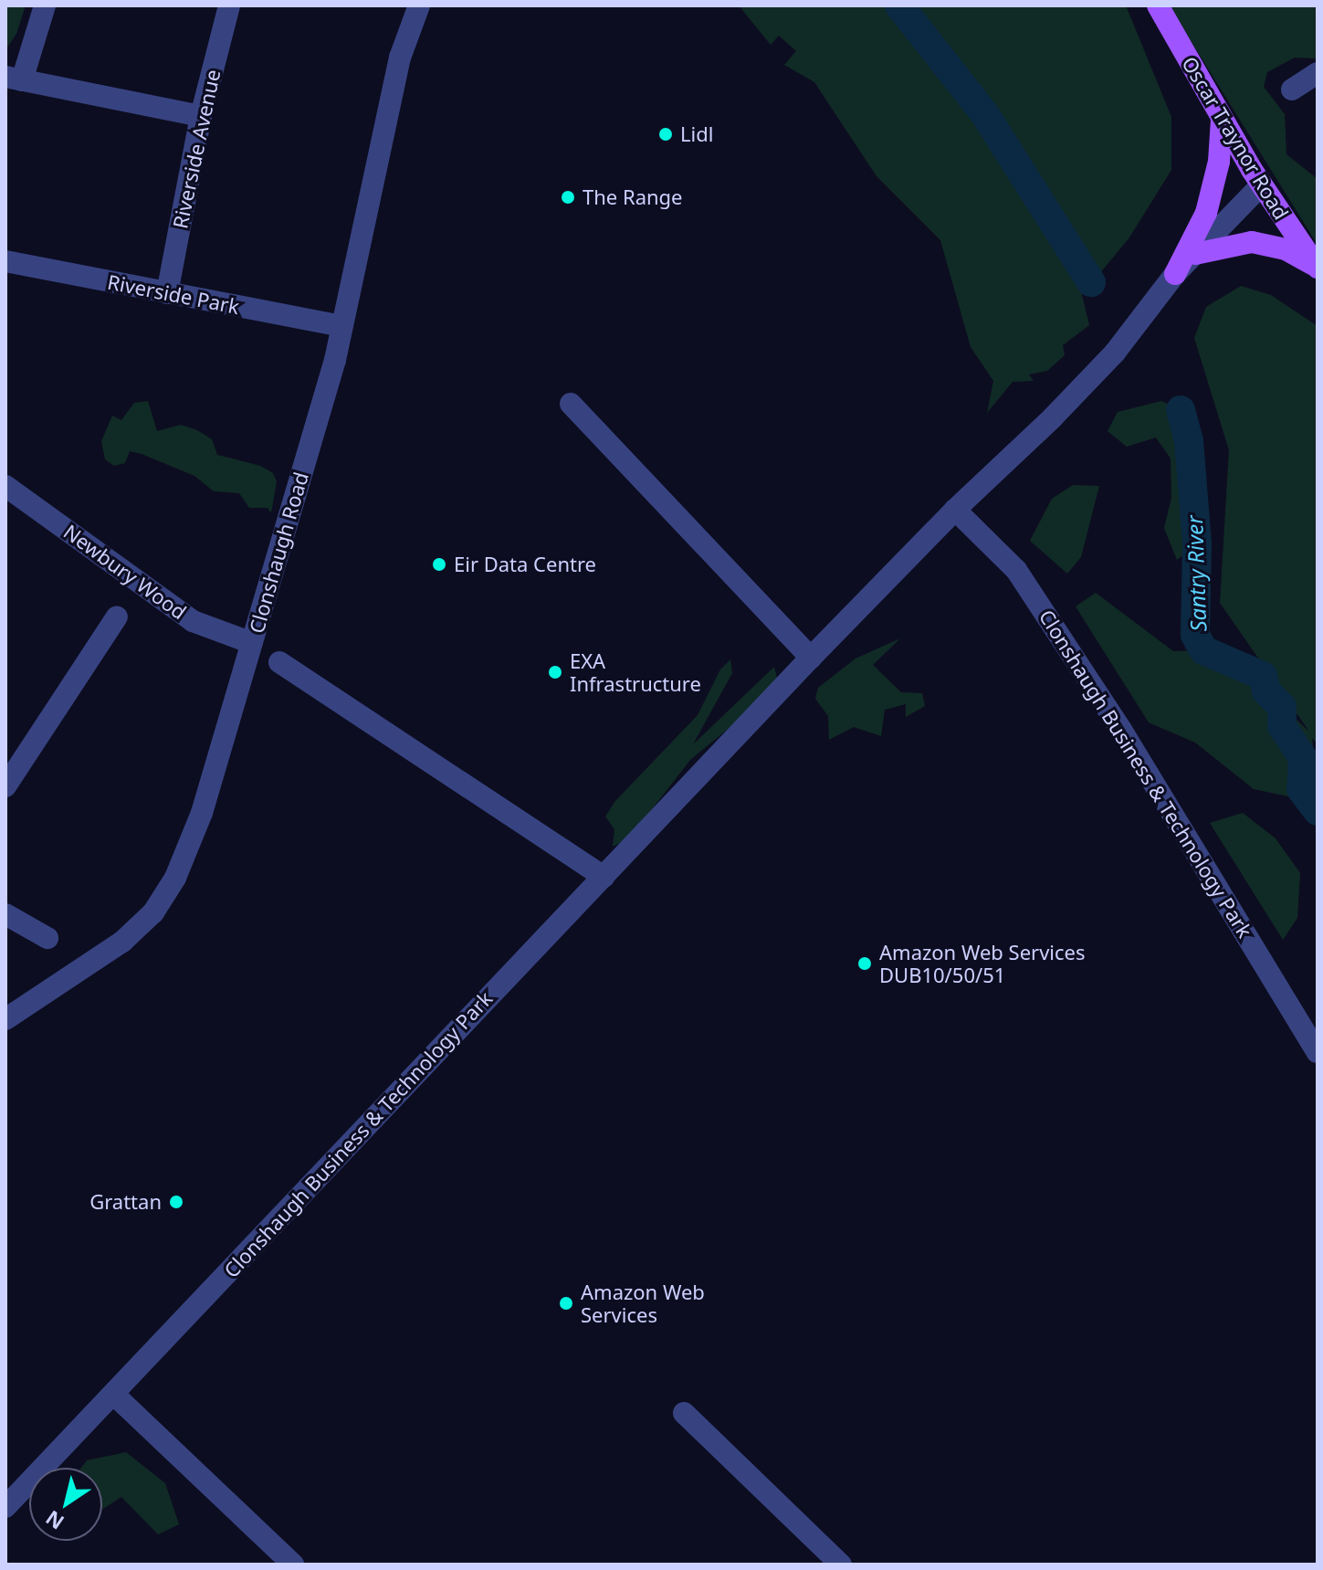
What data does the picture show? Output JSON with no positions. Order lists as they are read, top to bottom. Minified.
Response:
{"streets":{"main road":["Oscar Traynor Road"],"street":["Riverside Avenue","Riverside Park","Clonshaugh Road","Newbury Wood","Clonshaugh Business & Technology Park"]},"crossings":[["Oscar Traynor Road","Clonshaugh Business & Technology Park"],["Riverside Avenue","Riverside Park"],["Riverside Park","Clonshaugh Road"],["Clonshaugh Road","Newbury Wood"]],"water":["Santry River"],"places":["Lidl","The Range","Eir Data Centre","EXA Infrastructure","Amazon Web Services DUB10/50/51","Grattan","Amazon Web Services"],"north":"bottom left"}
